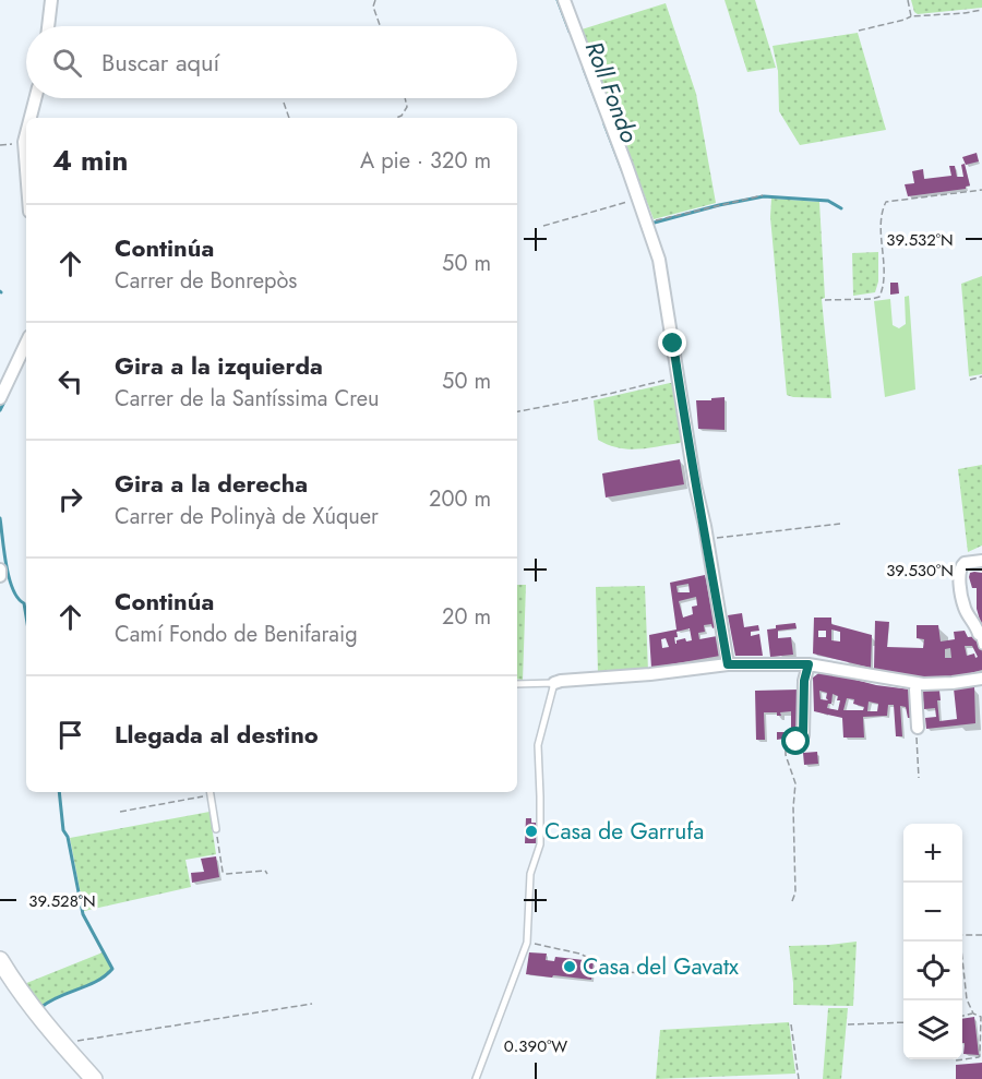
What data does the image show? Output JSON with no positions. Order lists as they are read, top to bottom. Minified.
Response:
{"water":["Roll Fondo"],"places":["Casa de Garrufa","Casa del Gavatx"],"page":{"search":"Buscar aquí","heading":["4 min","A pie · 320 m"],"list":[["Continúa","Carrer de Bonrepòs","50 m"],["Gira a la izquierda","Carrer de la Santíssima Creu","50 m"],["Gira a la derecha","Carrer de Polinyà de Xúquer","200 m"],["Continúa","Camí Fondo de Benifaraig","20 m"],"Llegada al destino"],"map_buttons":["+","−"]},"coordinates":["39.532°N","39.530°N","39.528°N","0.390°W"]}
